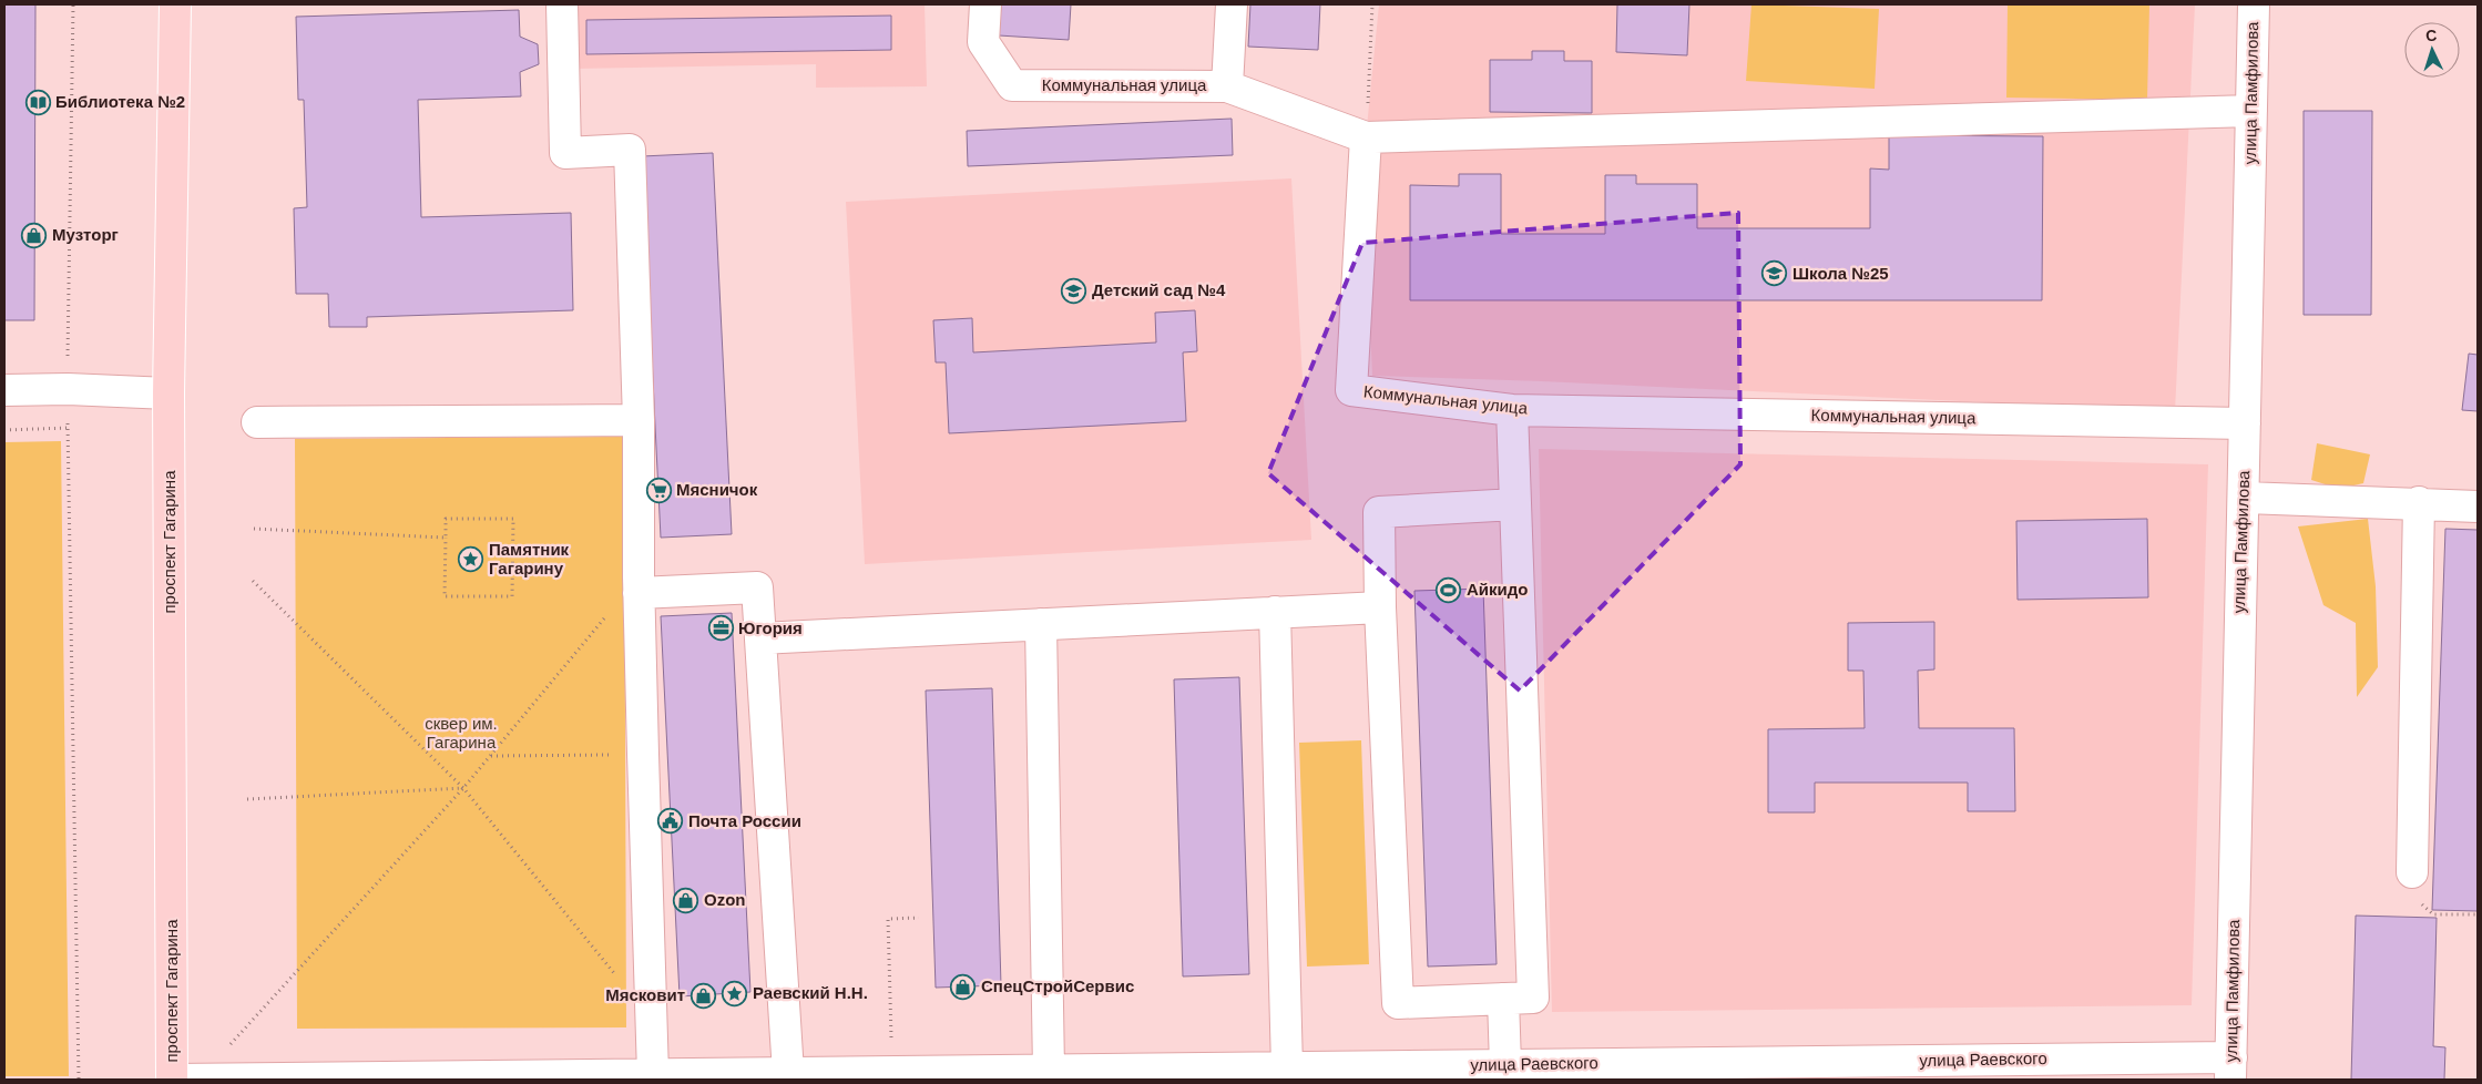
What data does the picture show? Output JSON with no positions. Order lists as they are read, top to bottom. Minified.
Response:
{"streets":{"main road":["проспект Гагарина"],"street":["Коммунальная улица","улица Памфилова","улица Раевского"]},"crossings":[["Коммунальная улица","улица Памфилова"],["улица Памфилова","улица Раевского"],["проспект Гагарина","улица Раевского"]],"parks":["сквер им. Гагарина"],"places":{"library":["Библиотека №2"],"shop":["Музторг","Ozon","СпецСтройСервис","Мясковит"],"school or university":["Школа №25","Детский сад №4"],"supermarket":["Мясничок"],"place":["Памятник Гагарину","Раевский Н.Н."],"sports":["Айкидо"],"office":["Югория"],"public building":["Почта России"]},"north":"top"}
